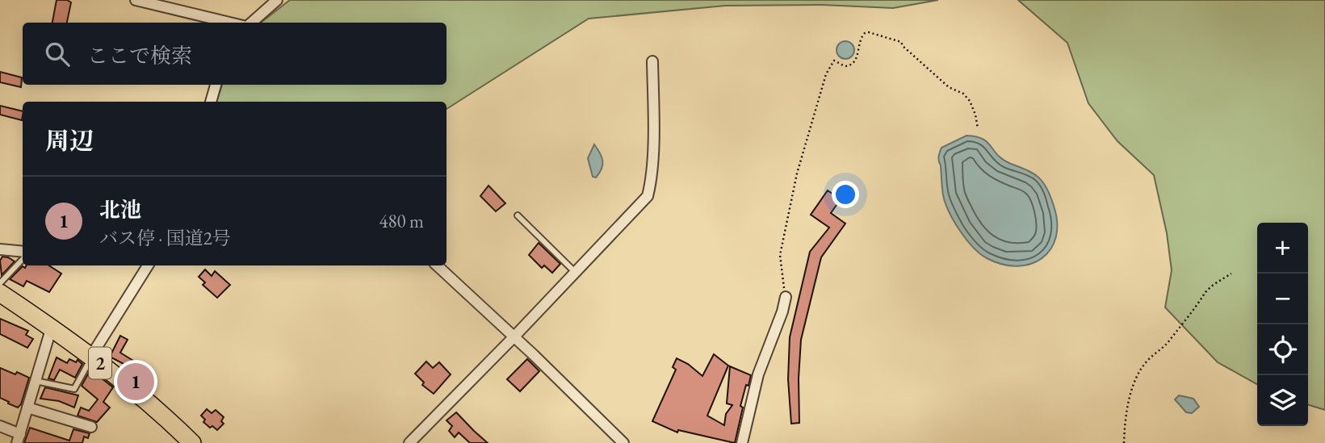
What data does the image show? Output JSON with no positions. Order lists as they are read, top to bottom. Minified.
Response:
{"streets":{"highway":["2"]},"page":{"search":"ここで検索","heading":"周辺","list":[{"mark":"1","name":"北池","note":"バス停 · 国道2号","value":"480 m"}],"map_buttons":["+","−"],"pins":"1"}}
